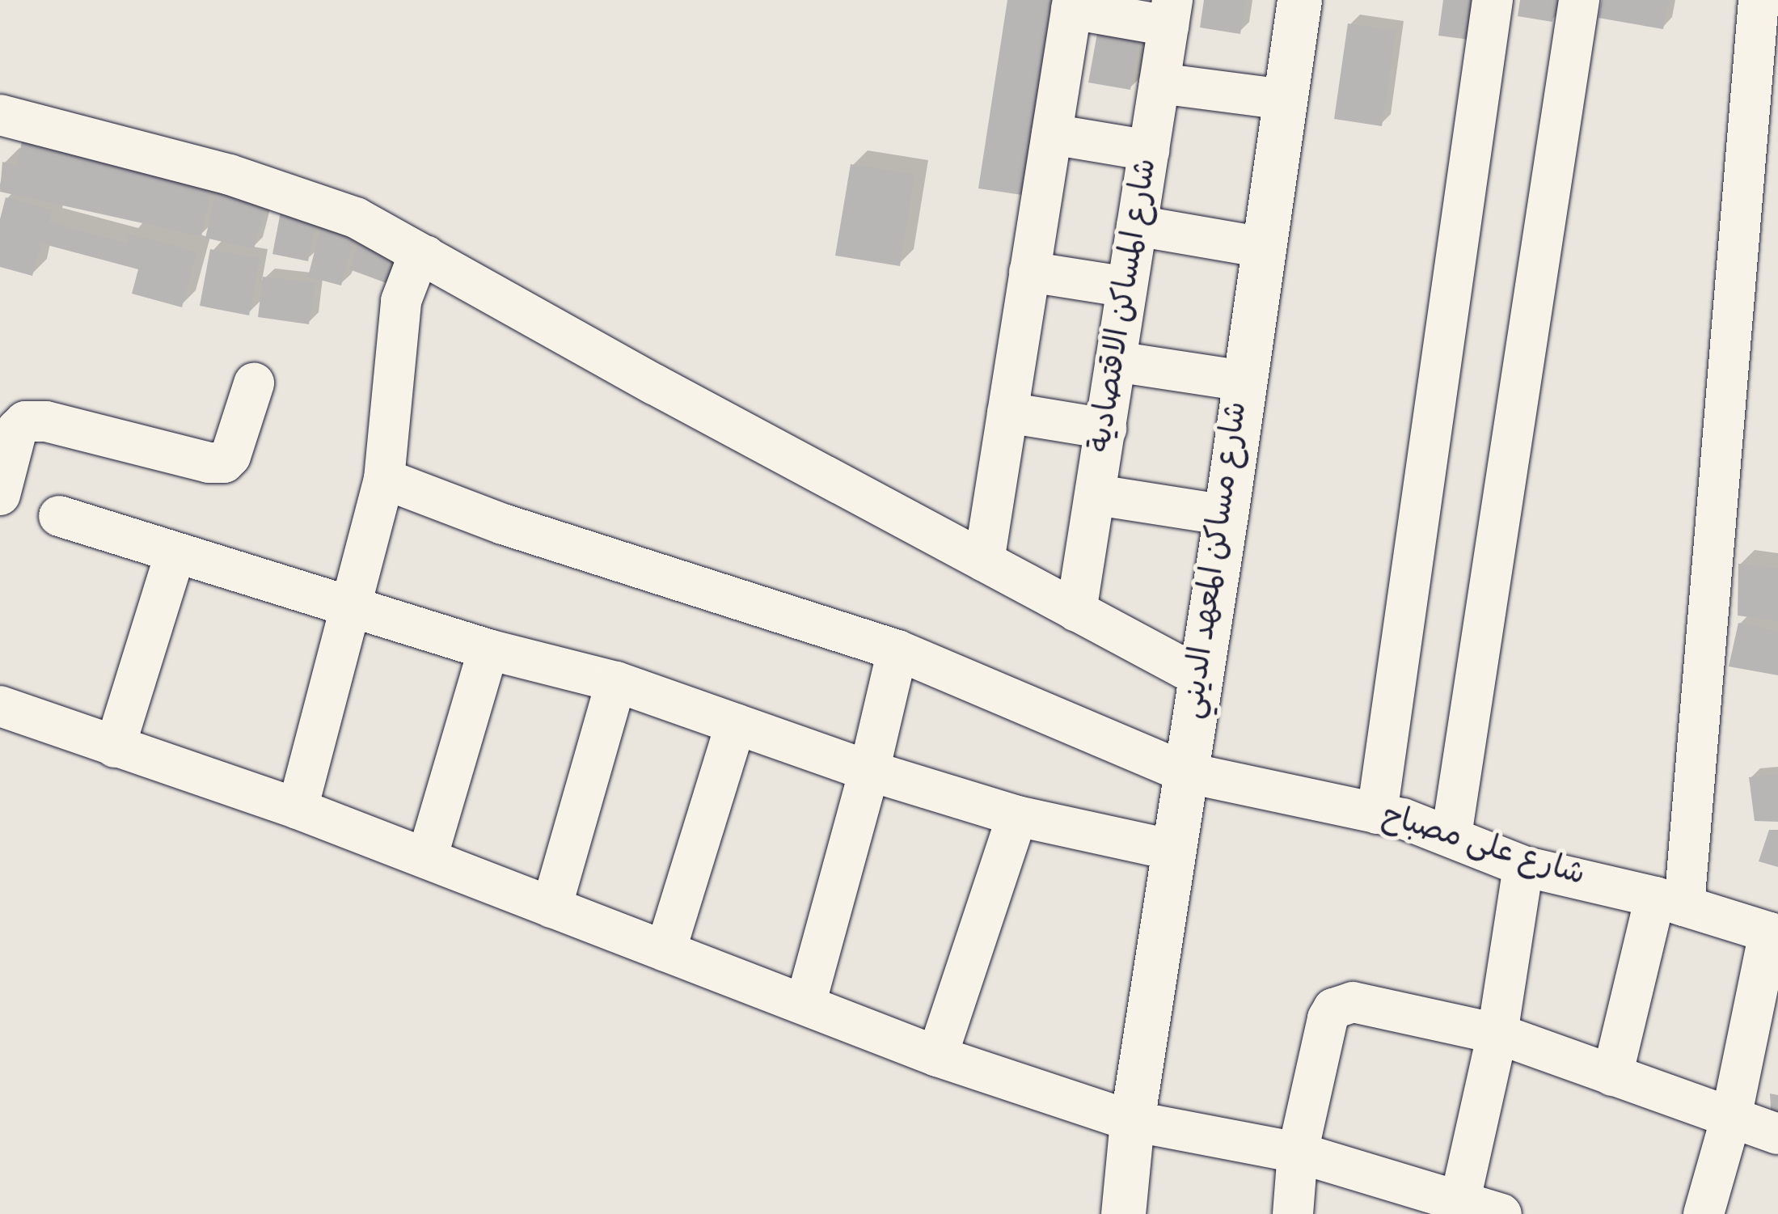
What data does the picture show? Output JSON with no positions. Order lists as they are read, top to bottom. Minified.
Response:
{"streets":{"street":["شارع المساكن الاقتصادية","شارع مساكن المعهد الديني","شارع على مصباح"]},"crossings":[["شارع مساكن المعهد الديني","شارع على مصباح"]]}
